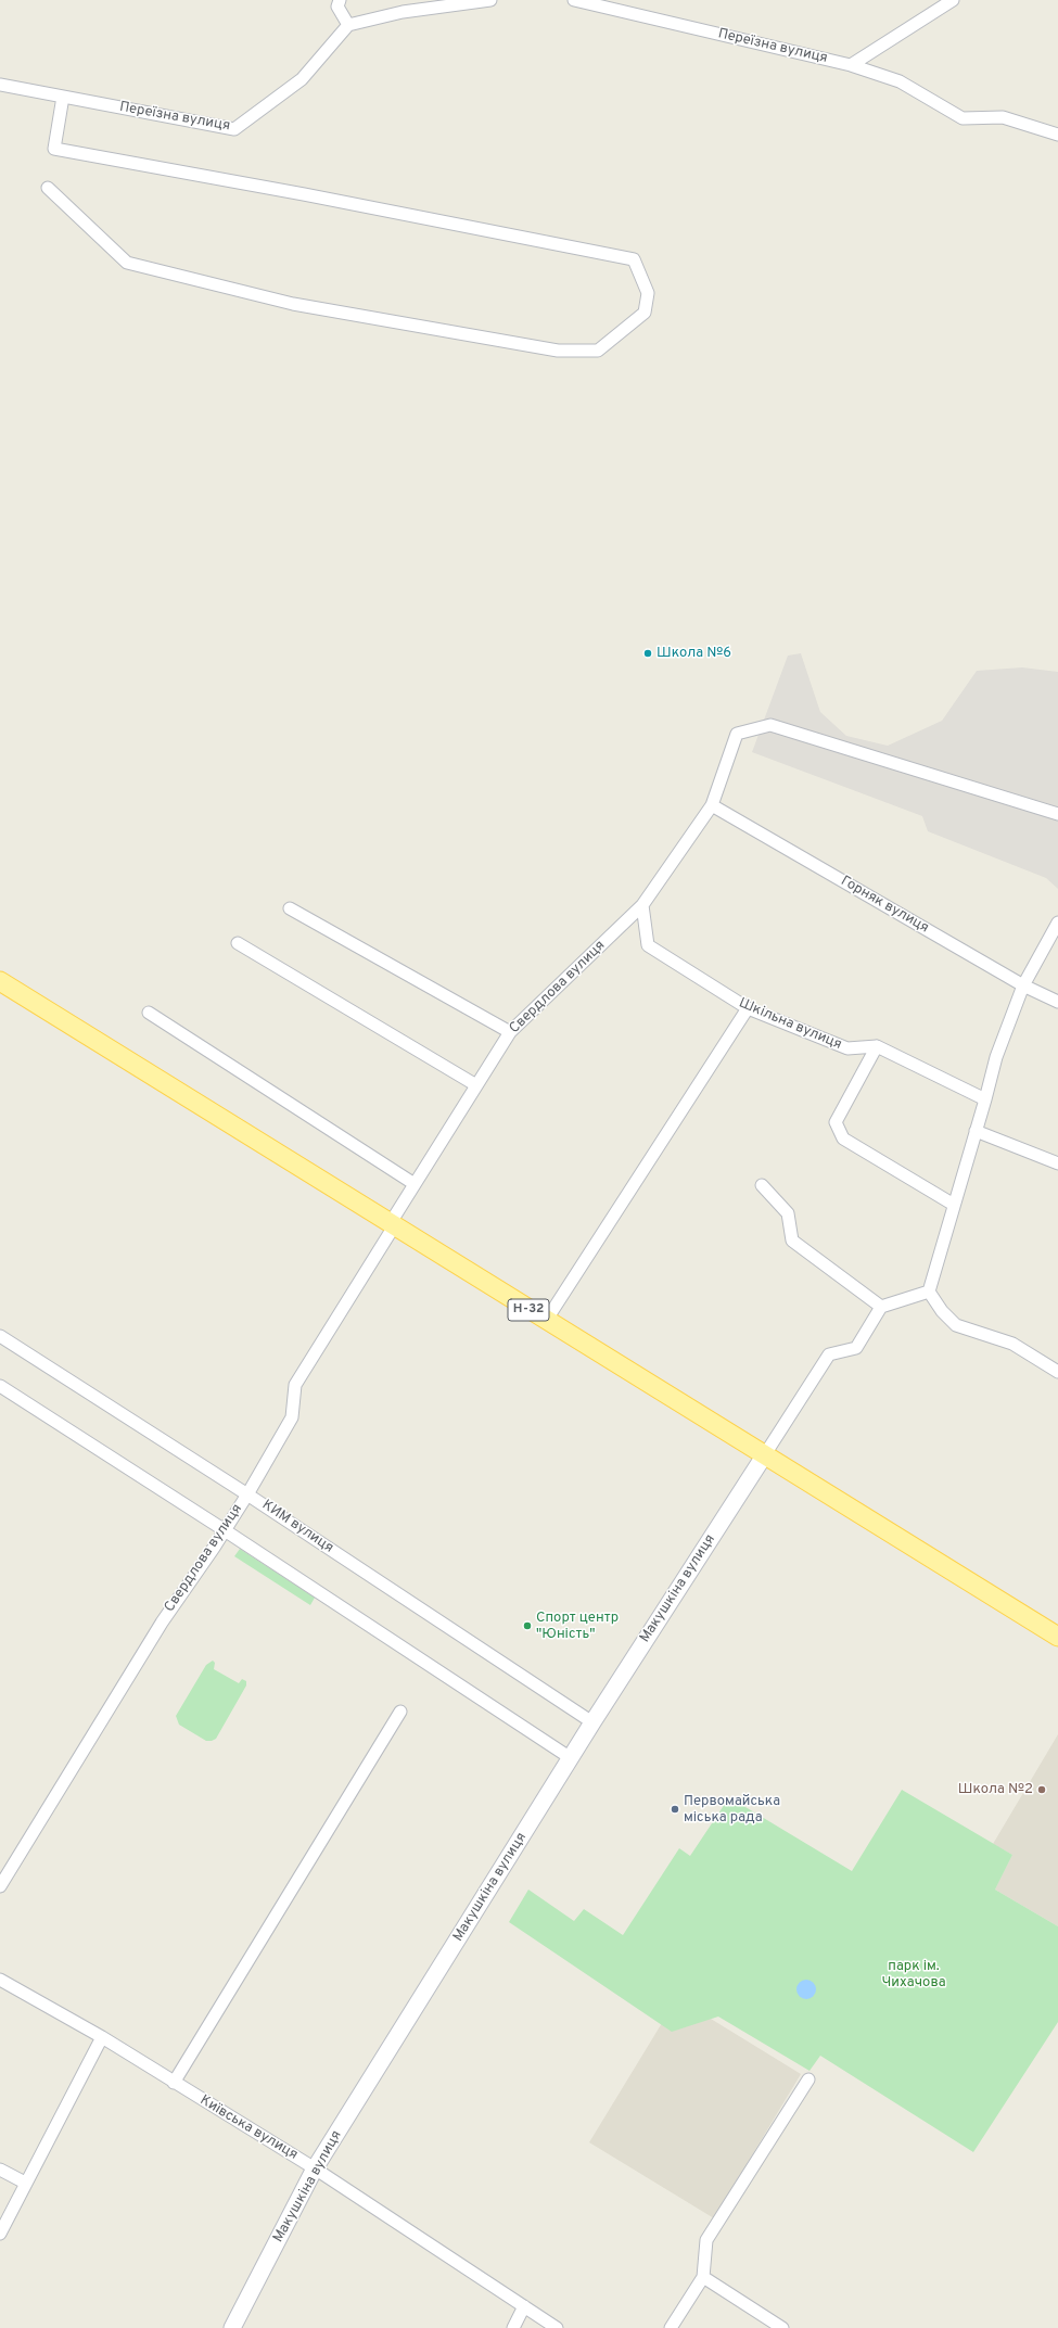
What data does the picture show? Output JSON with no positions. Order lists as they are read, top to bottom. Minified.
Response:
{"streets":{"main road":["Н-32"],"street":["Переїзна вулиця","Горняк вулиця","Свердлова вулиця","Шкільна вулиця","КИМ вулиця","Макушкіна вулиця","Київська вулиця"]},"crossings":[["Горняк вулиця","Свердлова вулиця"],["Свердлова вулиця","Шкільна вулиця"],["Свердлова вулиця","Н-32"],["Свердлова вулиця","КИМ вулиця"],["Н-32","Макушкіна вулиця"],["КИМ вулиця","Макушкіна вулиця"],["Макушкіна вулиця","Київська вулиця"]],"parks":["парк ім. Чихачова"],"places":["Школа №6","Спорт центр \"Юність\"","Школа №2","Первомайська міська рада"]}
